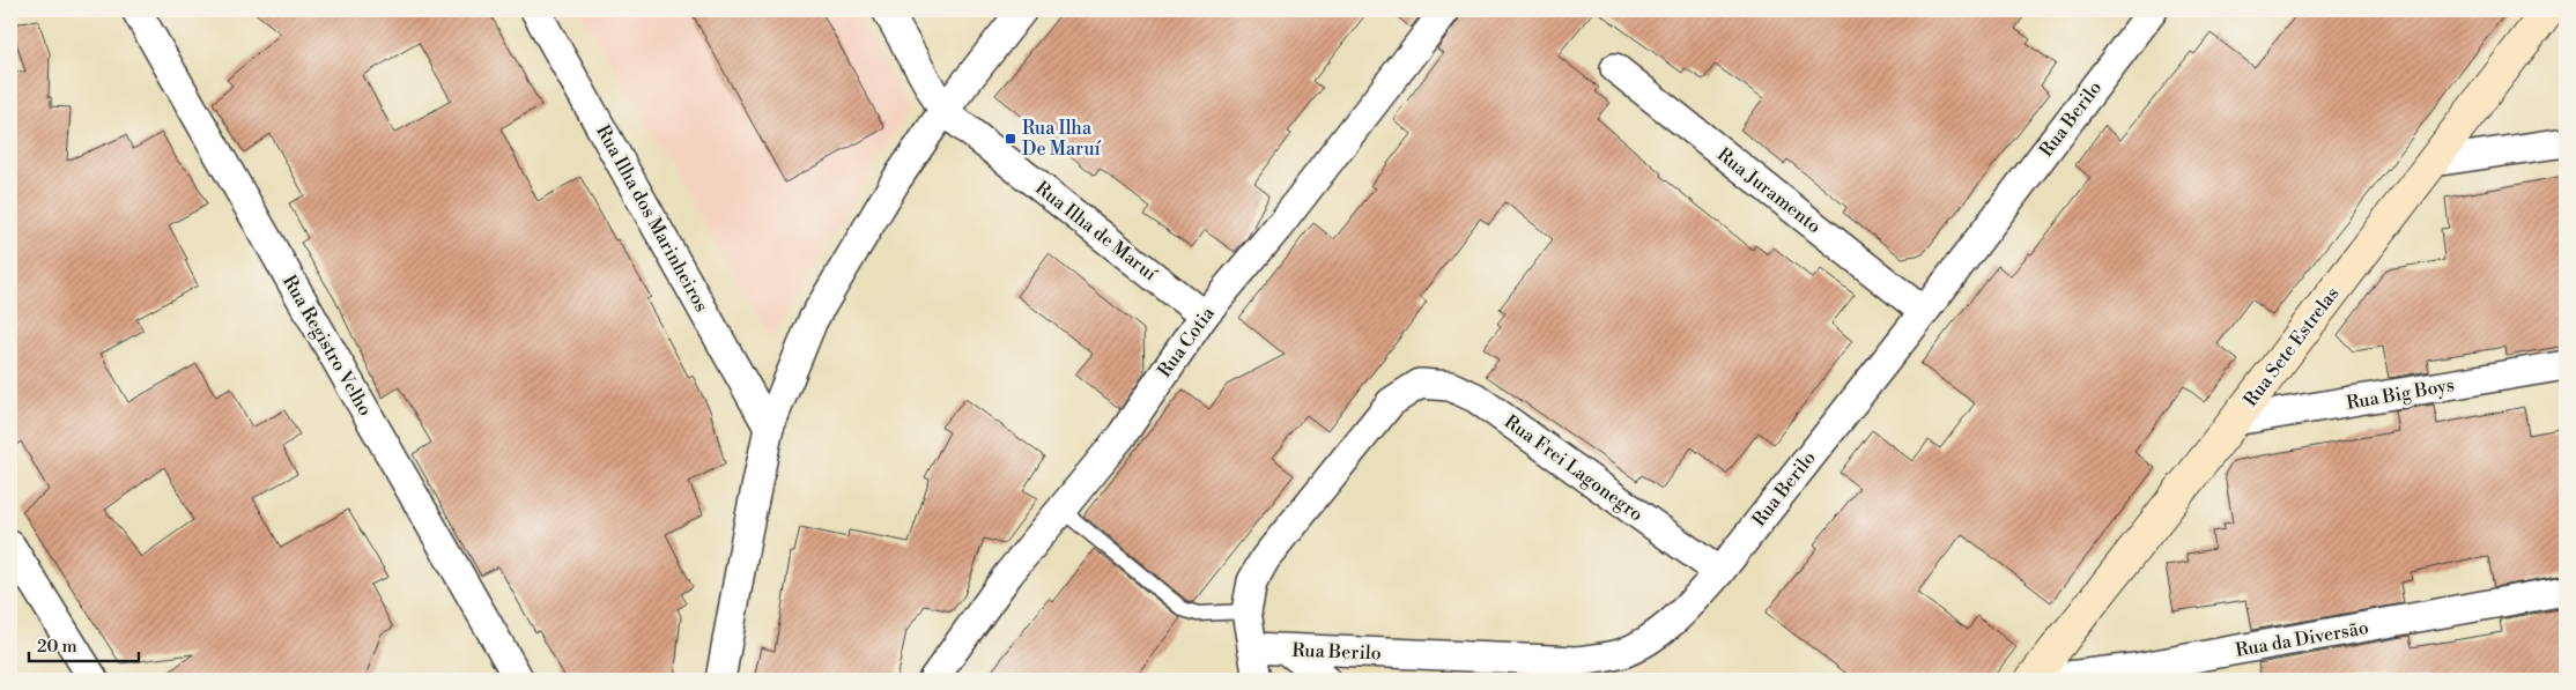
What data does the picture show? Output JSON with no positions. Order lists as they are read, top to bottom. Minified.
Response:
{"streets":{"street":["Rua Berilo","Rua Juramento","Rua Ilha dos Marinheiros","Rua Ilha de Maruí","Rua Cotia","Rua Registro Velho","Rua Sete Estrelas","Rua Big Boys","Rua Frei Lagonegro","Rua da Diversão"]},"crossings":[["Rua Berilo","Rua Juramento"],["Rua Berilo","Rua Frei Lagonegro"],["Rua Ilha de Maruí","Rua Cotia"],["Rua Sete Estrelas","Rua Big Boys"]],"places":{"transit":["Rua Ilha De Maruí"]},"scale_bar":"20 m"}
